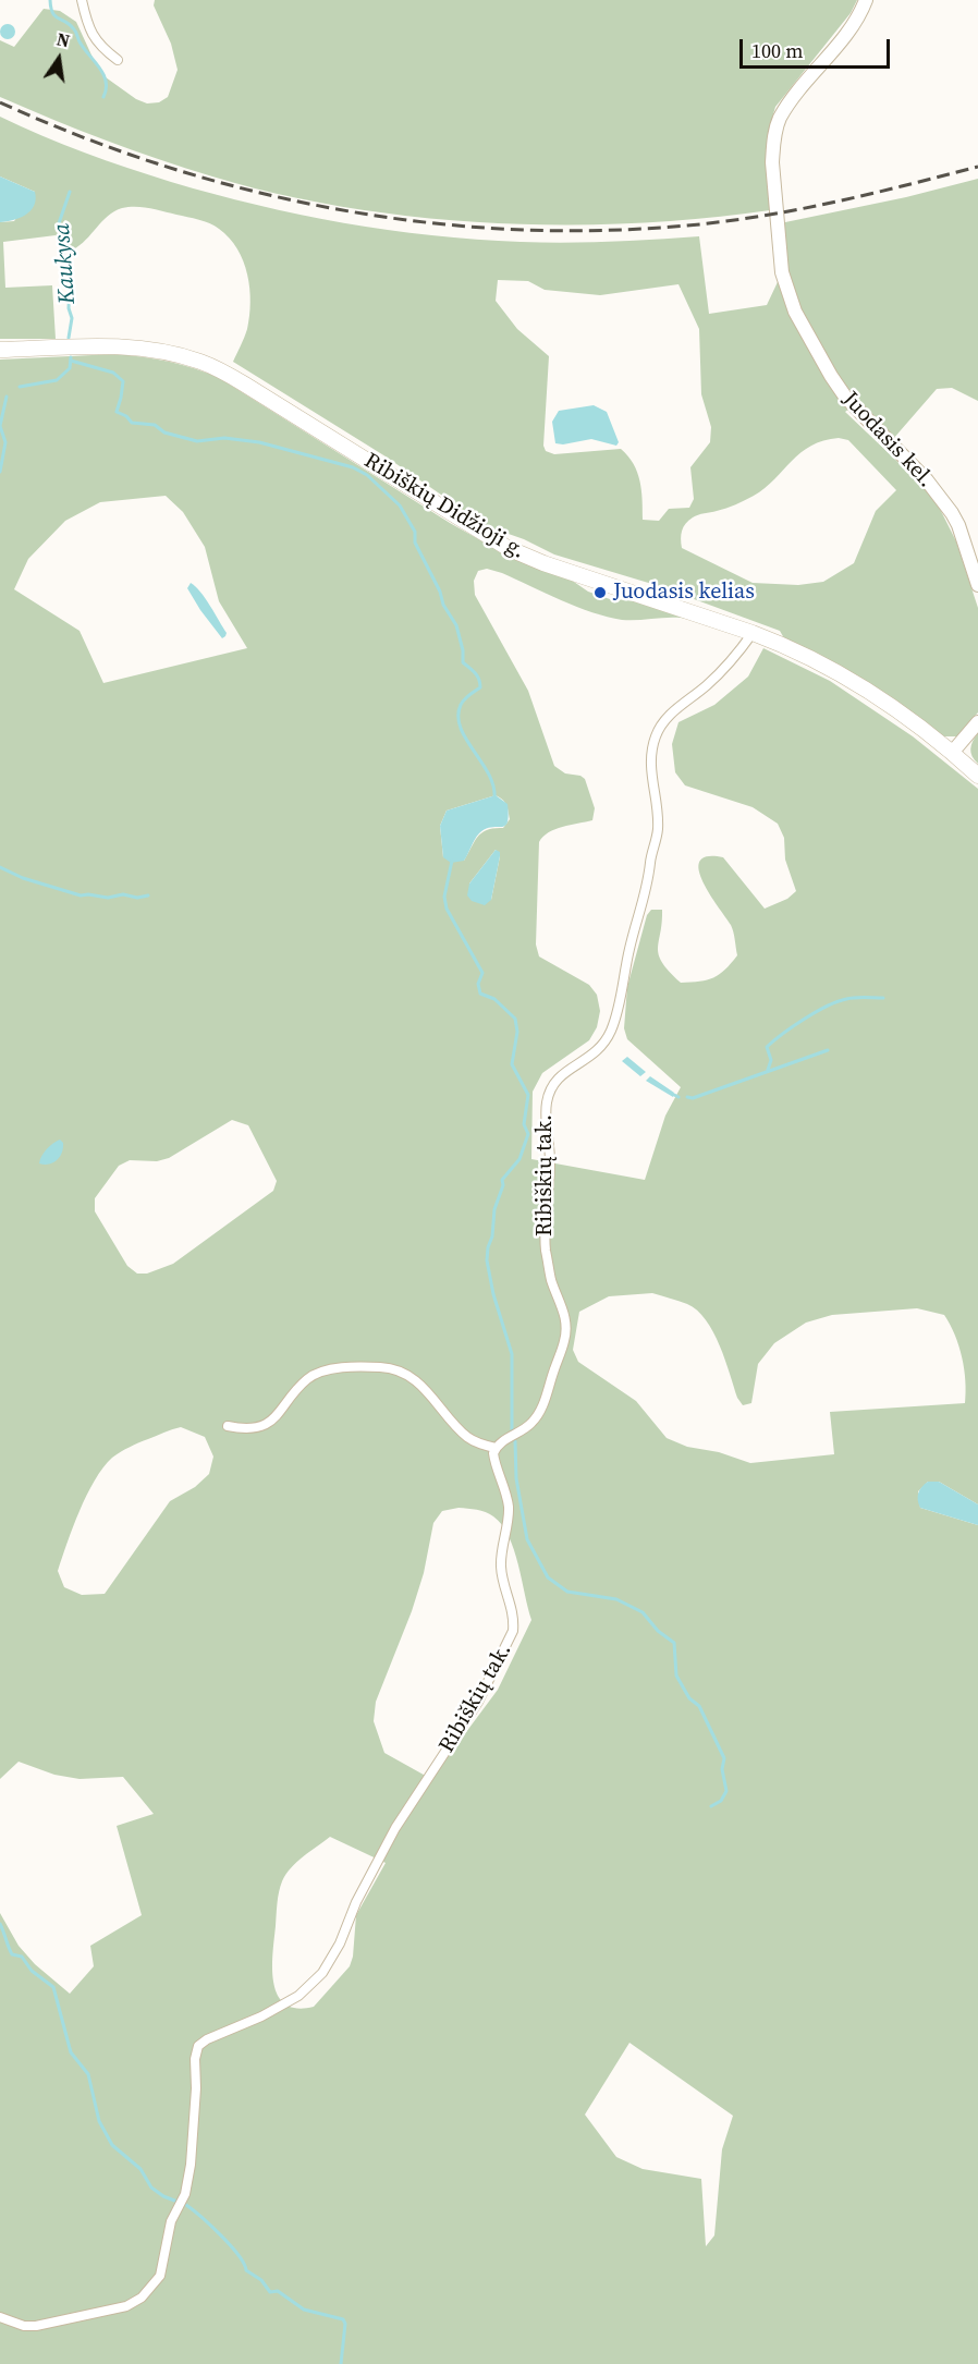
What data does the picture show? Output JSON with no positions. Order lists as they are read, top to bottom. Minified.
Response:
{"streets":{"main road":["Ribiškių Didžioji g."],"street":["Juodasis kel.","Ribiškių tak."]},"crossings":[["Ribiškių Didžioji g.","Ribiškių tak."]],"water":["Kaukysa"],"places":["Juodasis kelias"],"scale_bar":"100 m","north":"top"}
